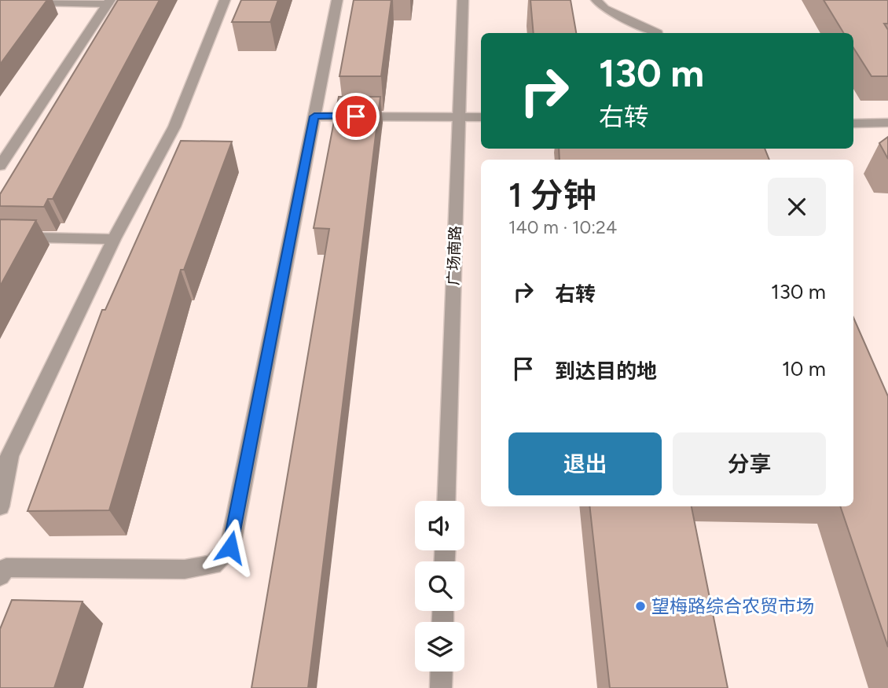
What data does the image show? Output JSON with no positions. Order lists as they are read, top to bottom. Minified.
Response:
{"streets":{"street":["广场南路"]},"places":["望梅路综合农贸市场"],"page":{"turn":["130 m","右转"],"heading":["1 分钟","140 m · 10:24"],"list":[{"name":"右转","value":"130 m"},{"name":"到达目的地","value":"10 m"}],"buttons":["退出","分享"]}}
